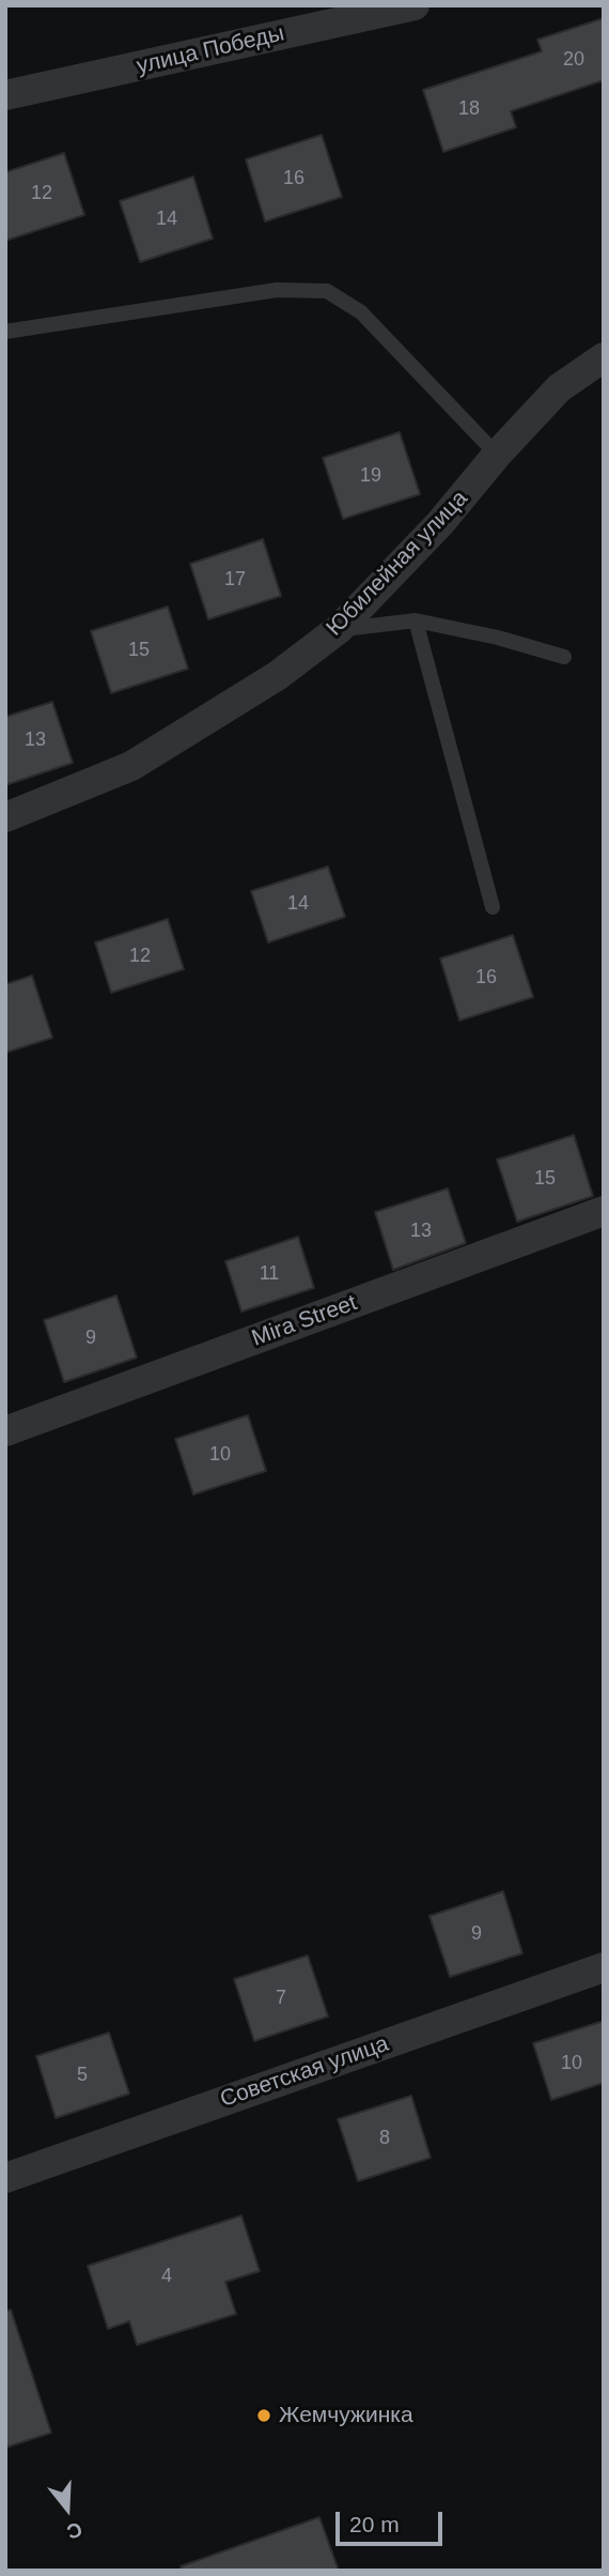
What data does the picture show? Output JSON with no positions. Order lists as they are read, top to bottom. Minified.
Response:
{"streets":{"street":["улица Победы","Юбилейная улица","Mira Street","Советская улица"]},"places":["Жемчужинка"],"house_numbers":["20","18","16","12","14","19","17","15","13","14","12","16","15","13","11","9","10","9","7","10","5","8","4"],"scale_bar":"20 m","north":"bottom"}
